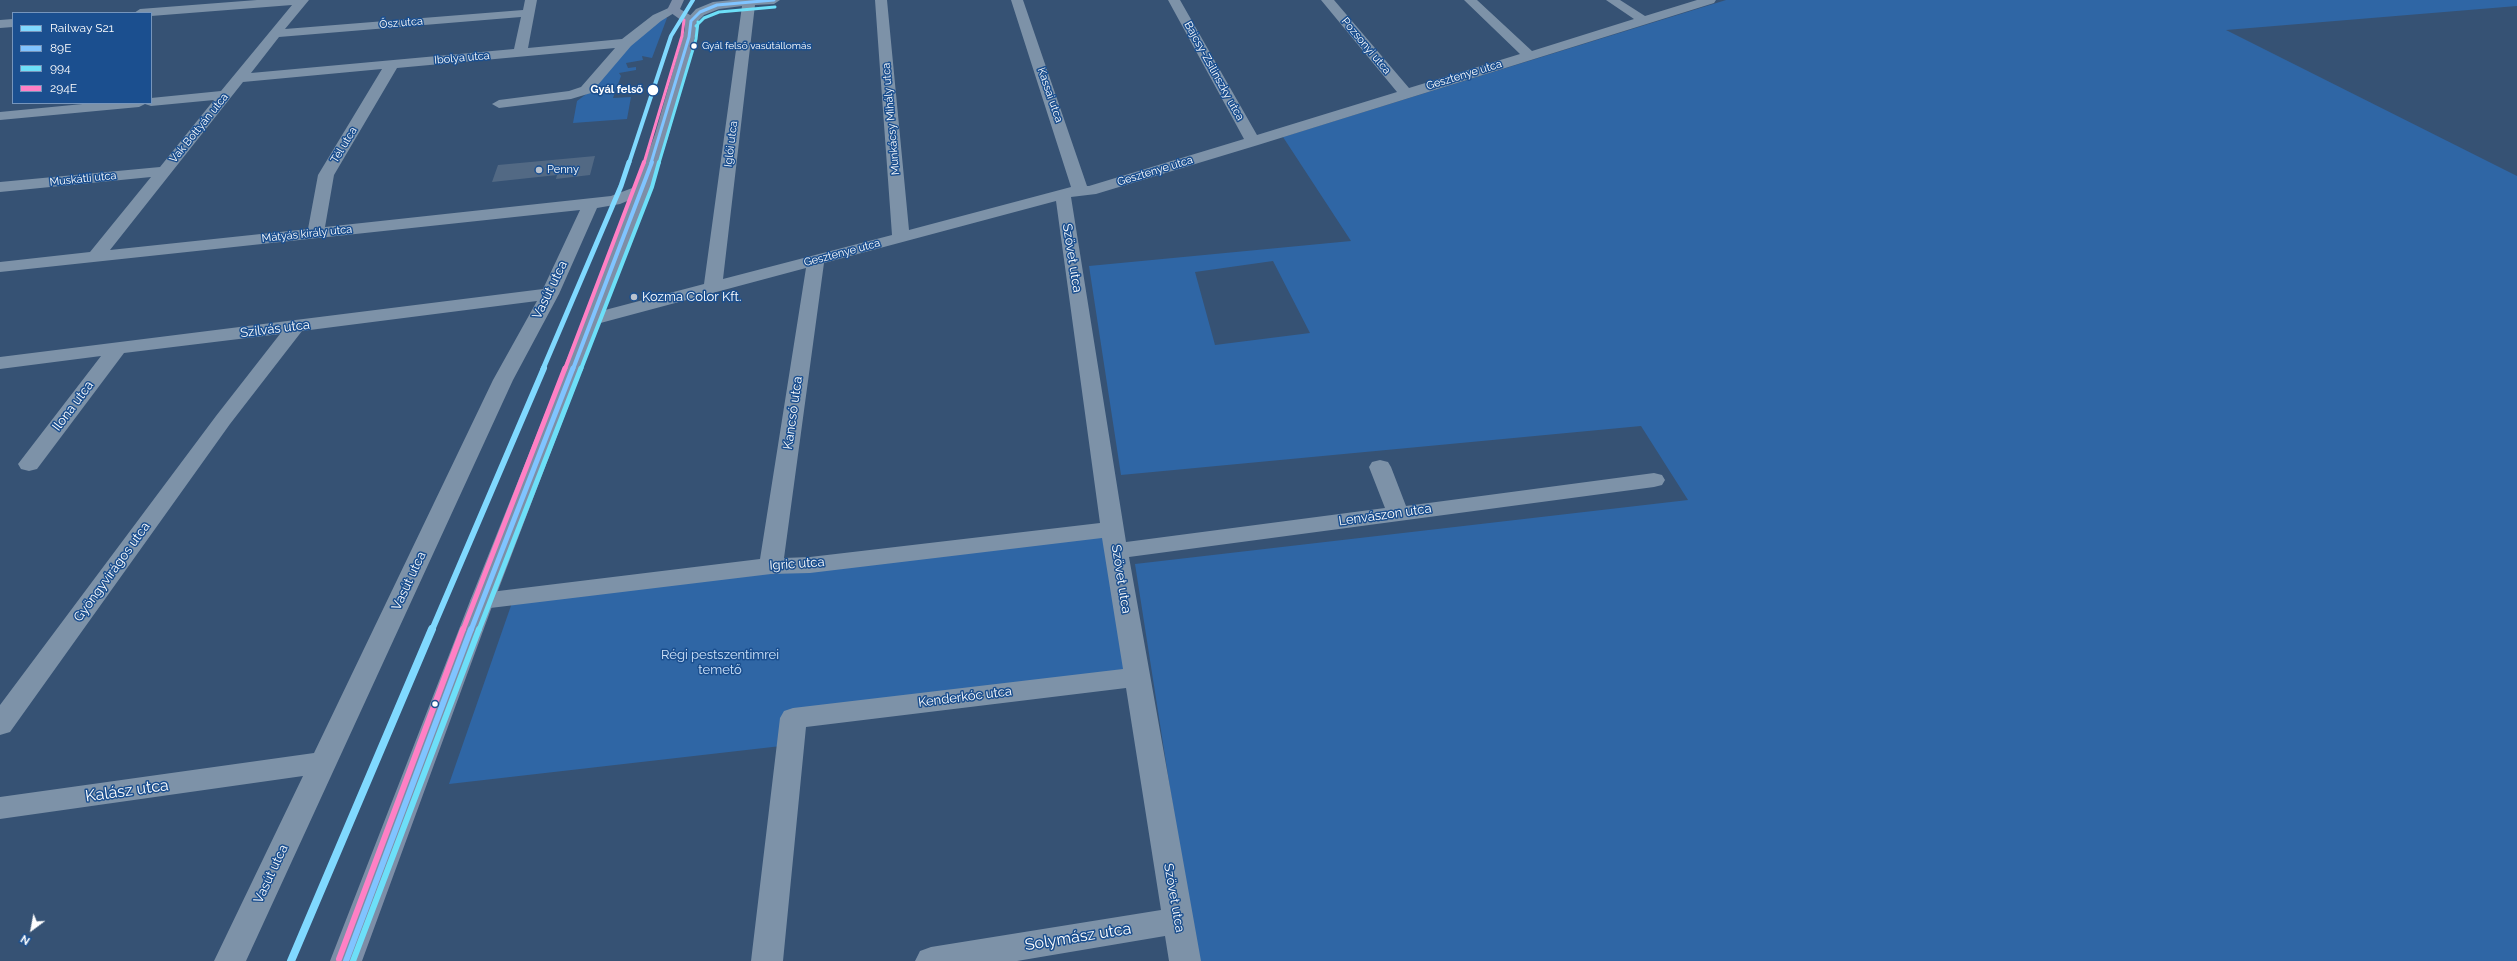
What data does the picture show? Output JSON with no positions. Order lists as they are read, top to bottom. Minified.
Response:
{"streets":{"street":["Ősz utca","Pozsonyi utca","Ibolya utca","Bajcsy-Zsilinszky utca","Gesztenye utca","Kassai utca","Munkácsy Mihály utca","Vak Bottyán utca","Iglói utca","Tél utca","Muskátli utca","Mátyás király utca","Szövet utca","Vasút utca","Szilvás utca","Ilona utca","Kancsó utca","Lenvászon utca","Igric utca","Gyöngyvirágos utca","Kenderkóc utca","Kalász utca","Solymász utca"]},"crossings":[["Ősz utca","Vak Bottyán utca"],["Pozsonyi utca","Gesztenye utca"],["Ibolya utca","Vak Bottyán utca"],["Ibolya utca","Tél utca"],["Bajcsy-Zsilinszky utca","Gesztenye utca"],["Gesztenye utca","Kassai utca"],["Gesztenye utca","Munkácsy Mihály utca"],["Gesztenye utca","Iglói utca"],["Gesztenye utca","Szövet utca"],["Gesztenye utca","Kancsó utca"],["Kassai utca","Szövet utca"],["Vak Bottyán utca","Muskátli utca"],["Vak Bottyán utca","Mátyás király utca"],["Tél utca","Mátyás király utca"],["Mátyás király utca","Vasút utca"],["Szövet utca","Lenvászon utca"],["Szövet utca","Igric utca"],["Szövet utca","Kenderkóc utca"],["Szövet utca","Solymász utca"],["Vasút utca","Szilvás utca"],["Vasút utca","Kalász utca"],["Szilvás utca","Ilona utca"],["Szilvás utca","Gyöngyvirágos utca"],["Kancsó utca","Igric utca"],["Lenvászon utca","Igric utca"]],"parks":["Régi pestszentimrei temető"],"places":["Gyál felső vasútállomás","Gyál felső","Penny","Kozma Color Kft."],"lines":["rail line S21","transit line 89E","transit line 994","transit line 294E"],"legend":["Railway S21","89E","994","294E"],"north":"bottom left"}
